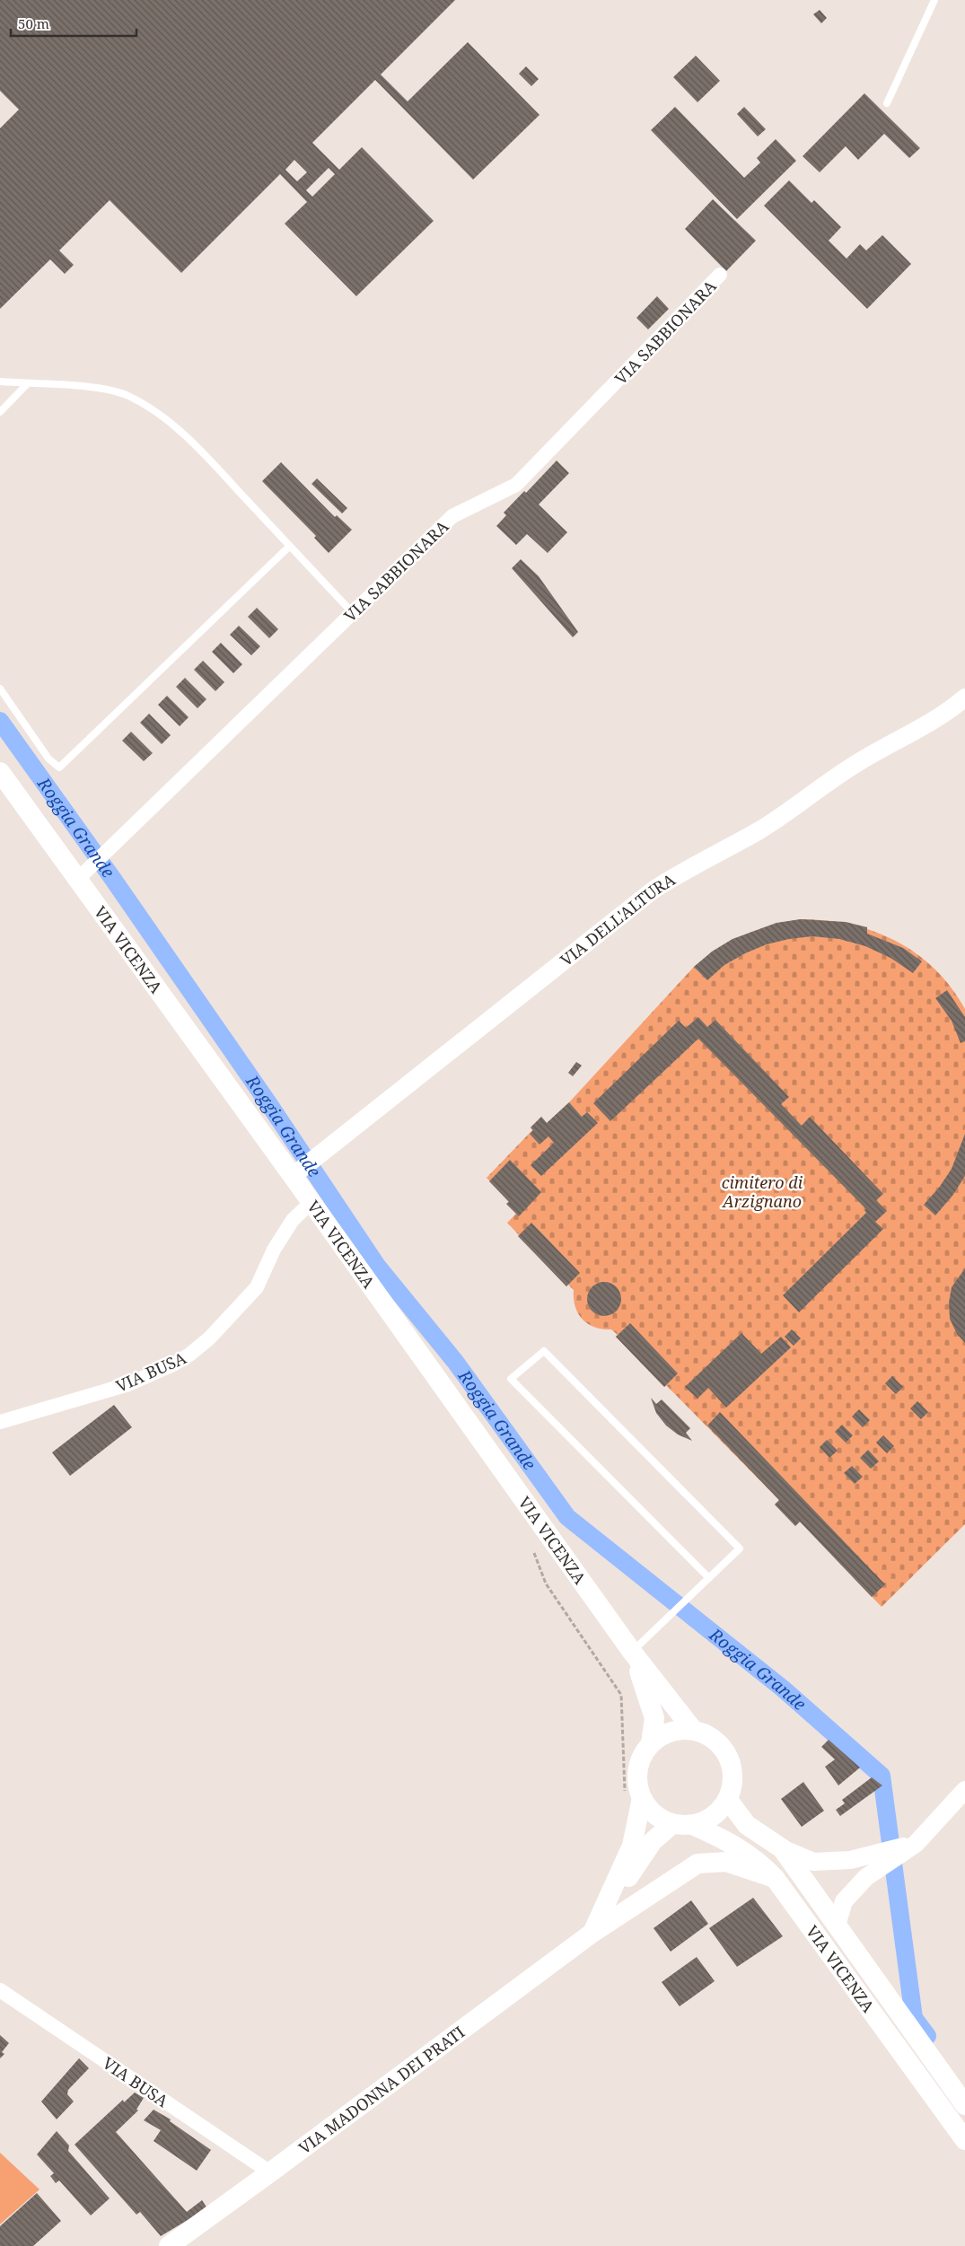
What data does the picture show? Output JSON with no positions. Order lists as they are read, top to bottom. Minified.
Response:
{"streets":{"main road":["VIA VICENZA","VIA MADONNA DEI PRATI"],"street":["VIA SABBIONARA","VIA DELL'ALTURA","VIA BUSA"]},"crossings":[["VIA SABBIONARA","VIA VICENZA"],["VIA DELL'ALTURA","VIA VICENZA"],["VIA VICENZA","VIA BUSA"],["VIA VICENZA","VIA MADONNA DEI PRATI"],["VIA BUSA","VIA MADONNA DEI PRATI"]],"water":["Roggia Grande"],"parks":["cimitero di Arzignano"],"scale_bar":"50 m"}
